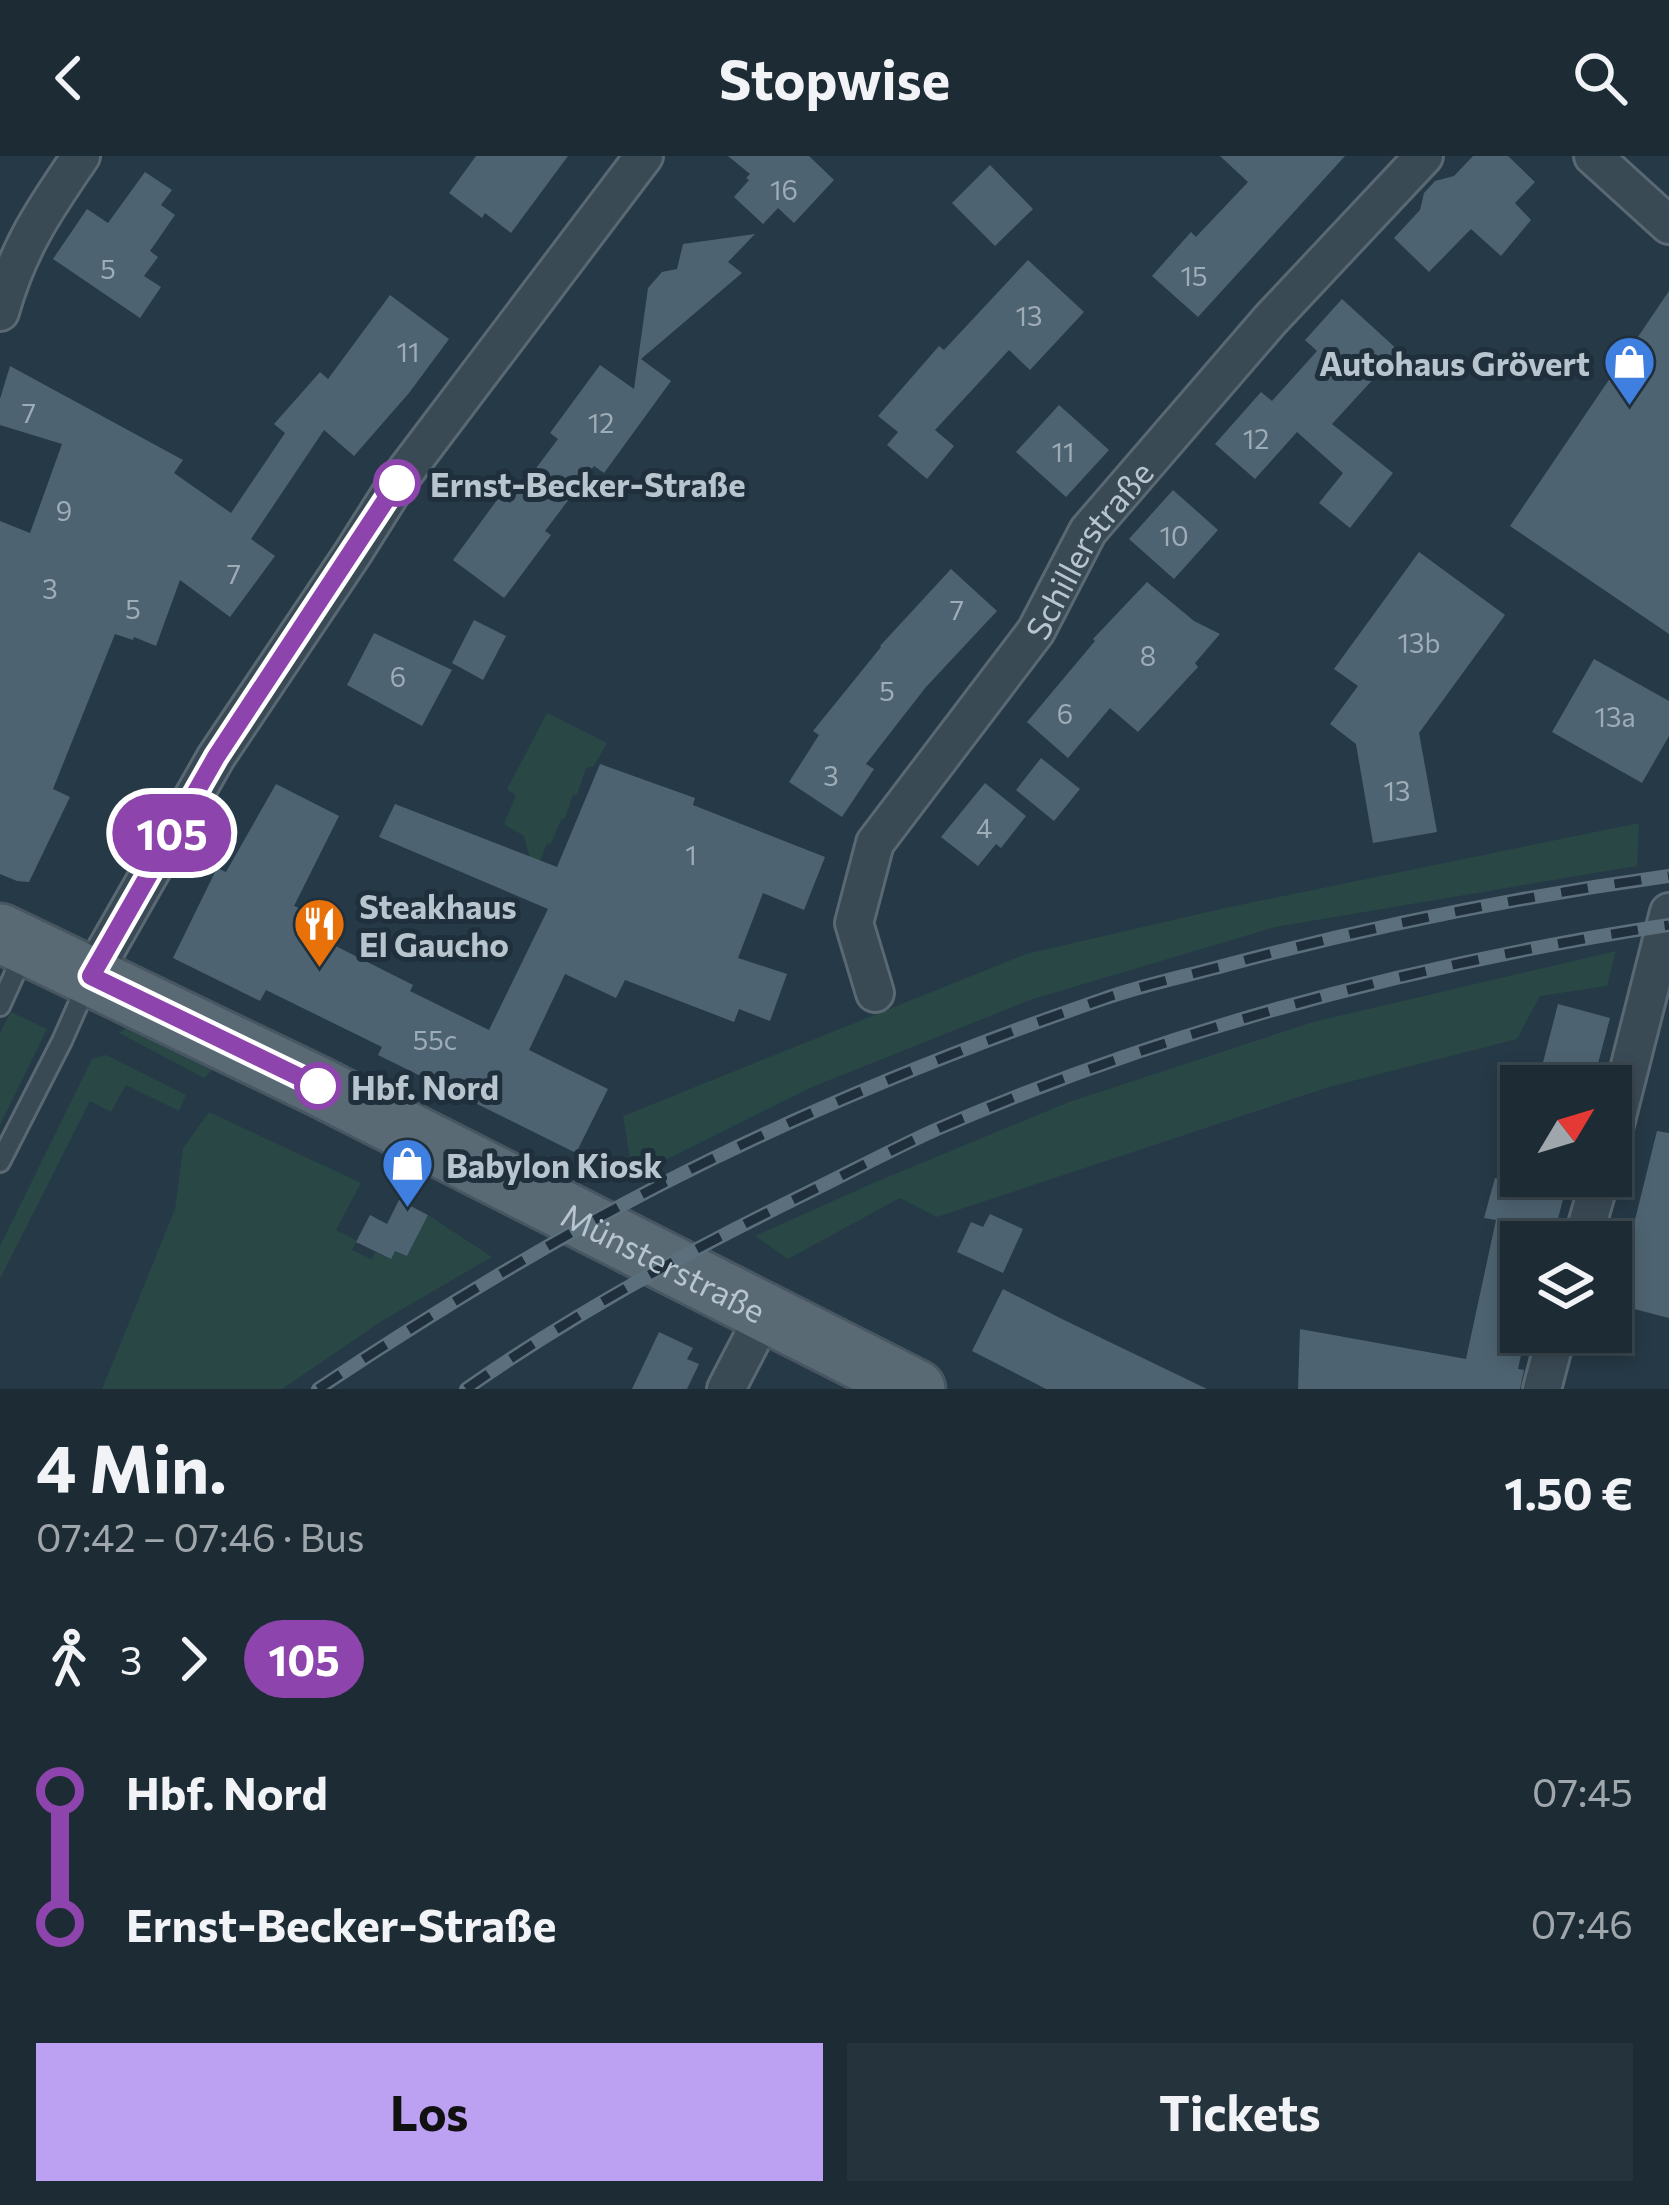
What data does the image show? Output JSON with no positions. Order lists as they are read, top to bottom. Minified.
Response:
{"streets":{"main road":["Münsterstraße"],"street":["Schillerstraße"]},"places":{"shop":["Autohaus Grövert","Babylon Kiosk"],"other":["Ernst-Becker-Straße","Hbf. Nord"],"restaurant":["Steakhaus El Gaucho"]},"lines":["bus line 105"],"house_numbers":["16","5","15","13","11","7","12","12","11","9","10","7","3","5","7","13b","8","6","5","6","13a","3","13","4","1","55c"],"north":"top right","page":{"header":"Stopwise","on_map":"105","heading":["4 Min.","07:42 – 07:46 · Bus","1.50 €"],"legs":["3","105"],"list":[{"name":"Hbf. Nord","value":"07:45"},{"name":"Ernst-Becker-Straße","value":"07:46"}],"buttons":["Los","Tickets"]}}
